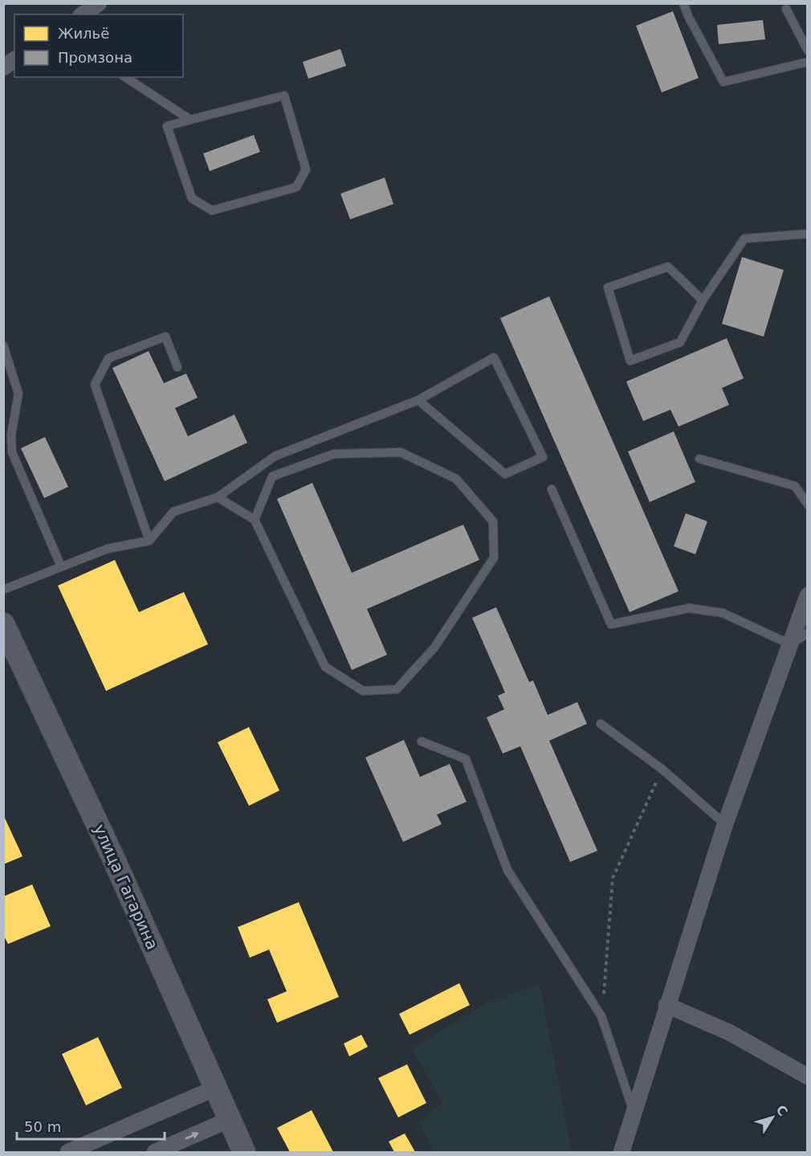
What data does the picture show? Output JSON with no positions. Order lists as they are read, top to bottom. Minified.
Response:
{"streets":{"main road":["улица Гагарина"]},"legend":["Жильё","Промзона"],"scale_bar":"50 m","north":"top right"}
